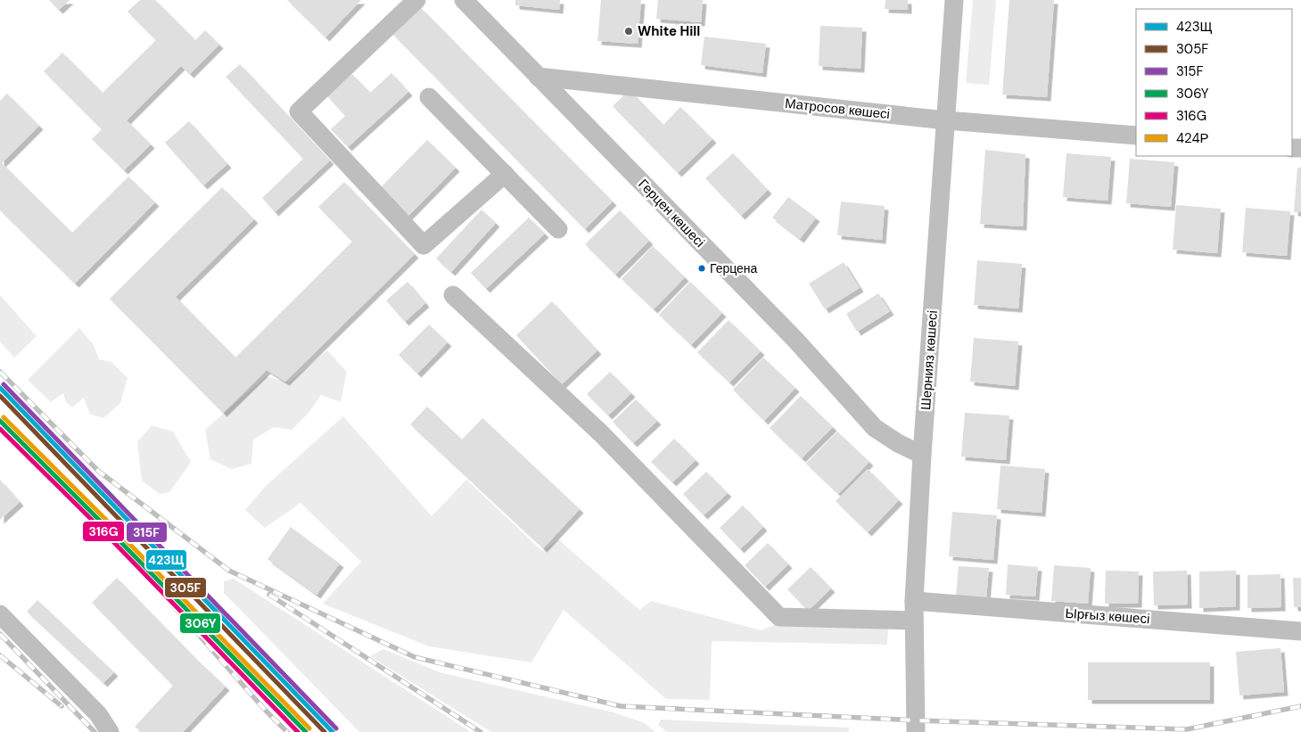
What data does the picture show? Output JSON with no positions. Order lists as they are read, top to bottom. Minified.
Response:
{"streets":{"street":["Матросов көшесі","Герцен көшесі","Шернияз көшесі","Ырғыз көшесі"]},"crossings":[["Матросов көшесі","Герцен көшесі"],["Матросов көшесі","Шернияз көшесі"],["Герцен көшесі","Шернияз көшесі"],["Шернияз көшесі","Ырғыз көшесі"]],"places":["White Hill","Герцена"],"lines":["transit line 315F","transit line 423Щ","transit line 305F","transit line 424Р","transit line 306Y","transit line 316G"],"legend":["423Щ","305F","315F","306Y","316G","424Р"]}
